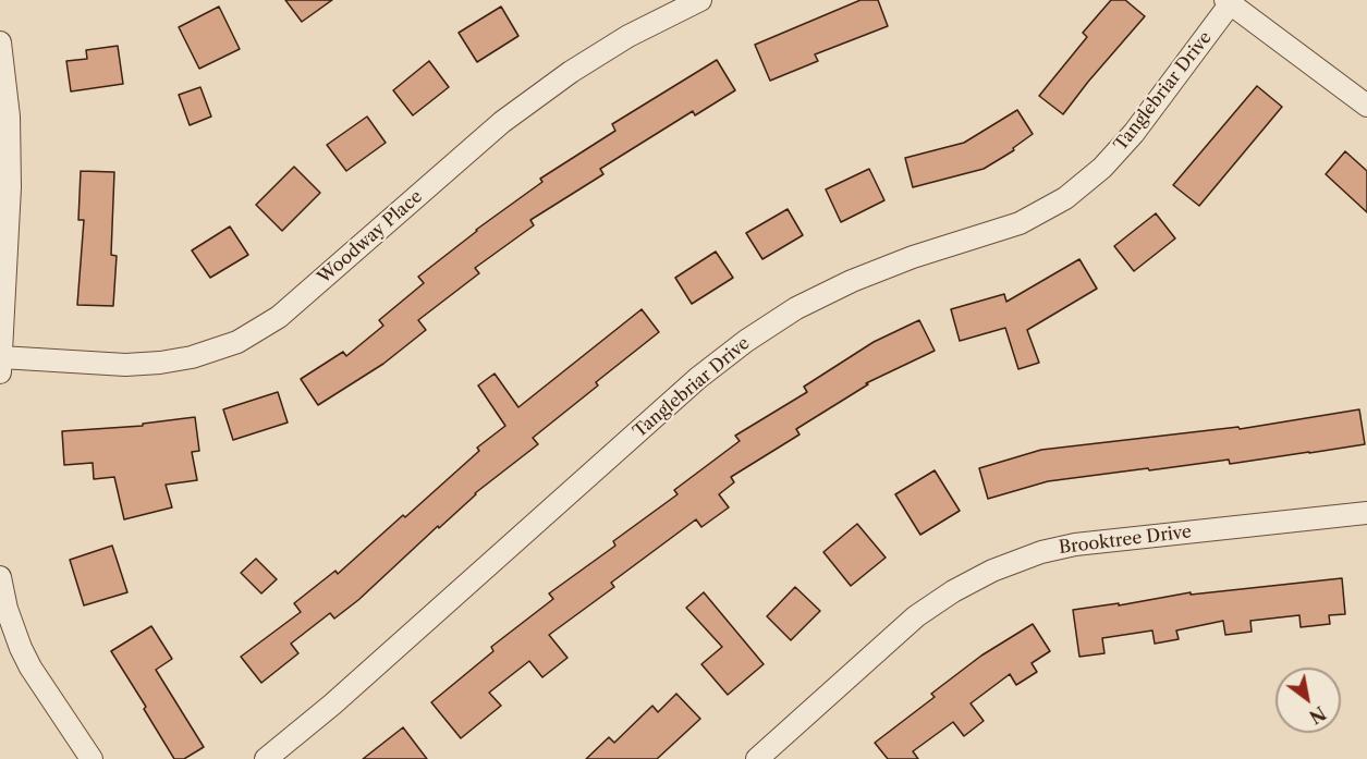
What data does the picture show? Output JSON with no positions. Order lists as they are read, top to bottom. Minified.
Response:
{"streets":{"street":["Tanglebriar Drive","Woodway Place","Brooktree Drive"]},"north":"bottom right"}
